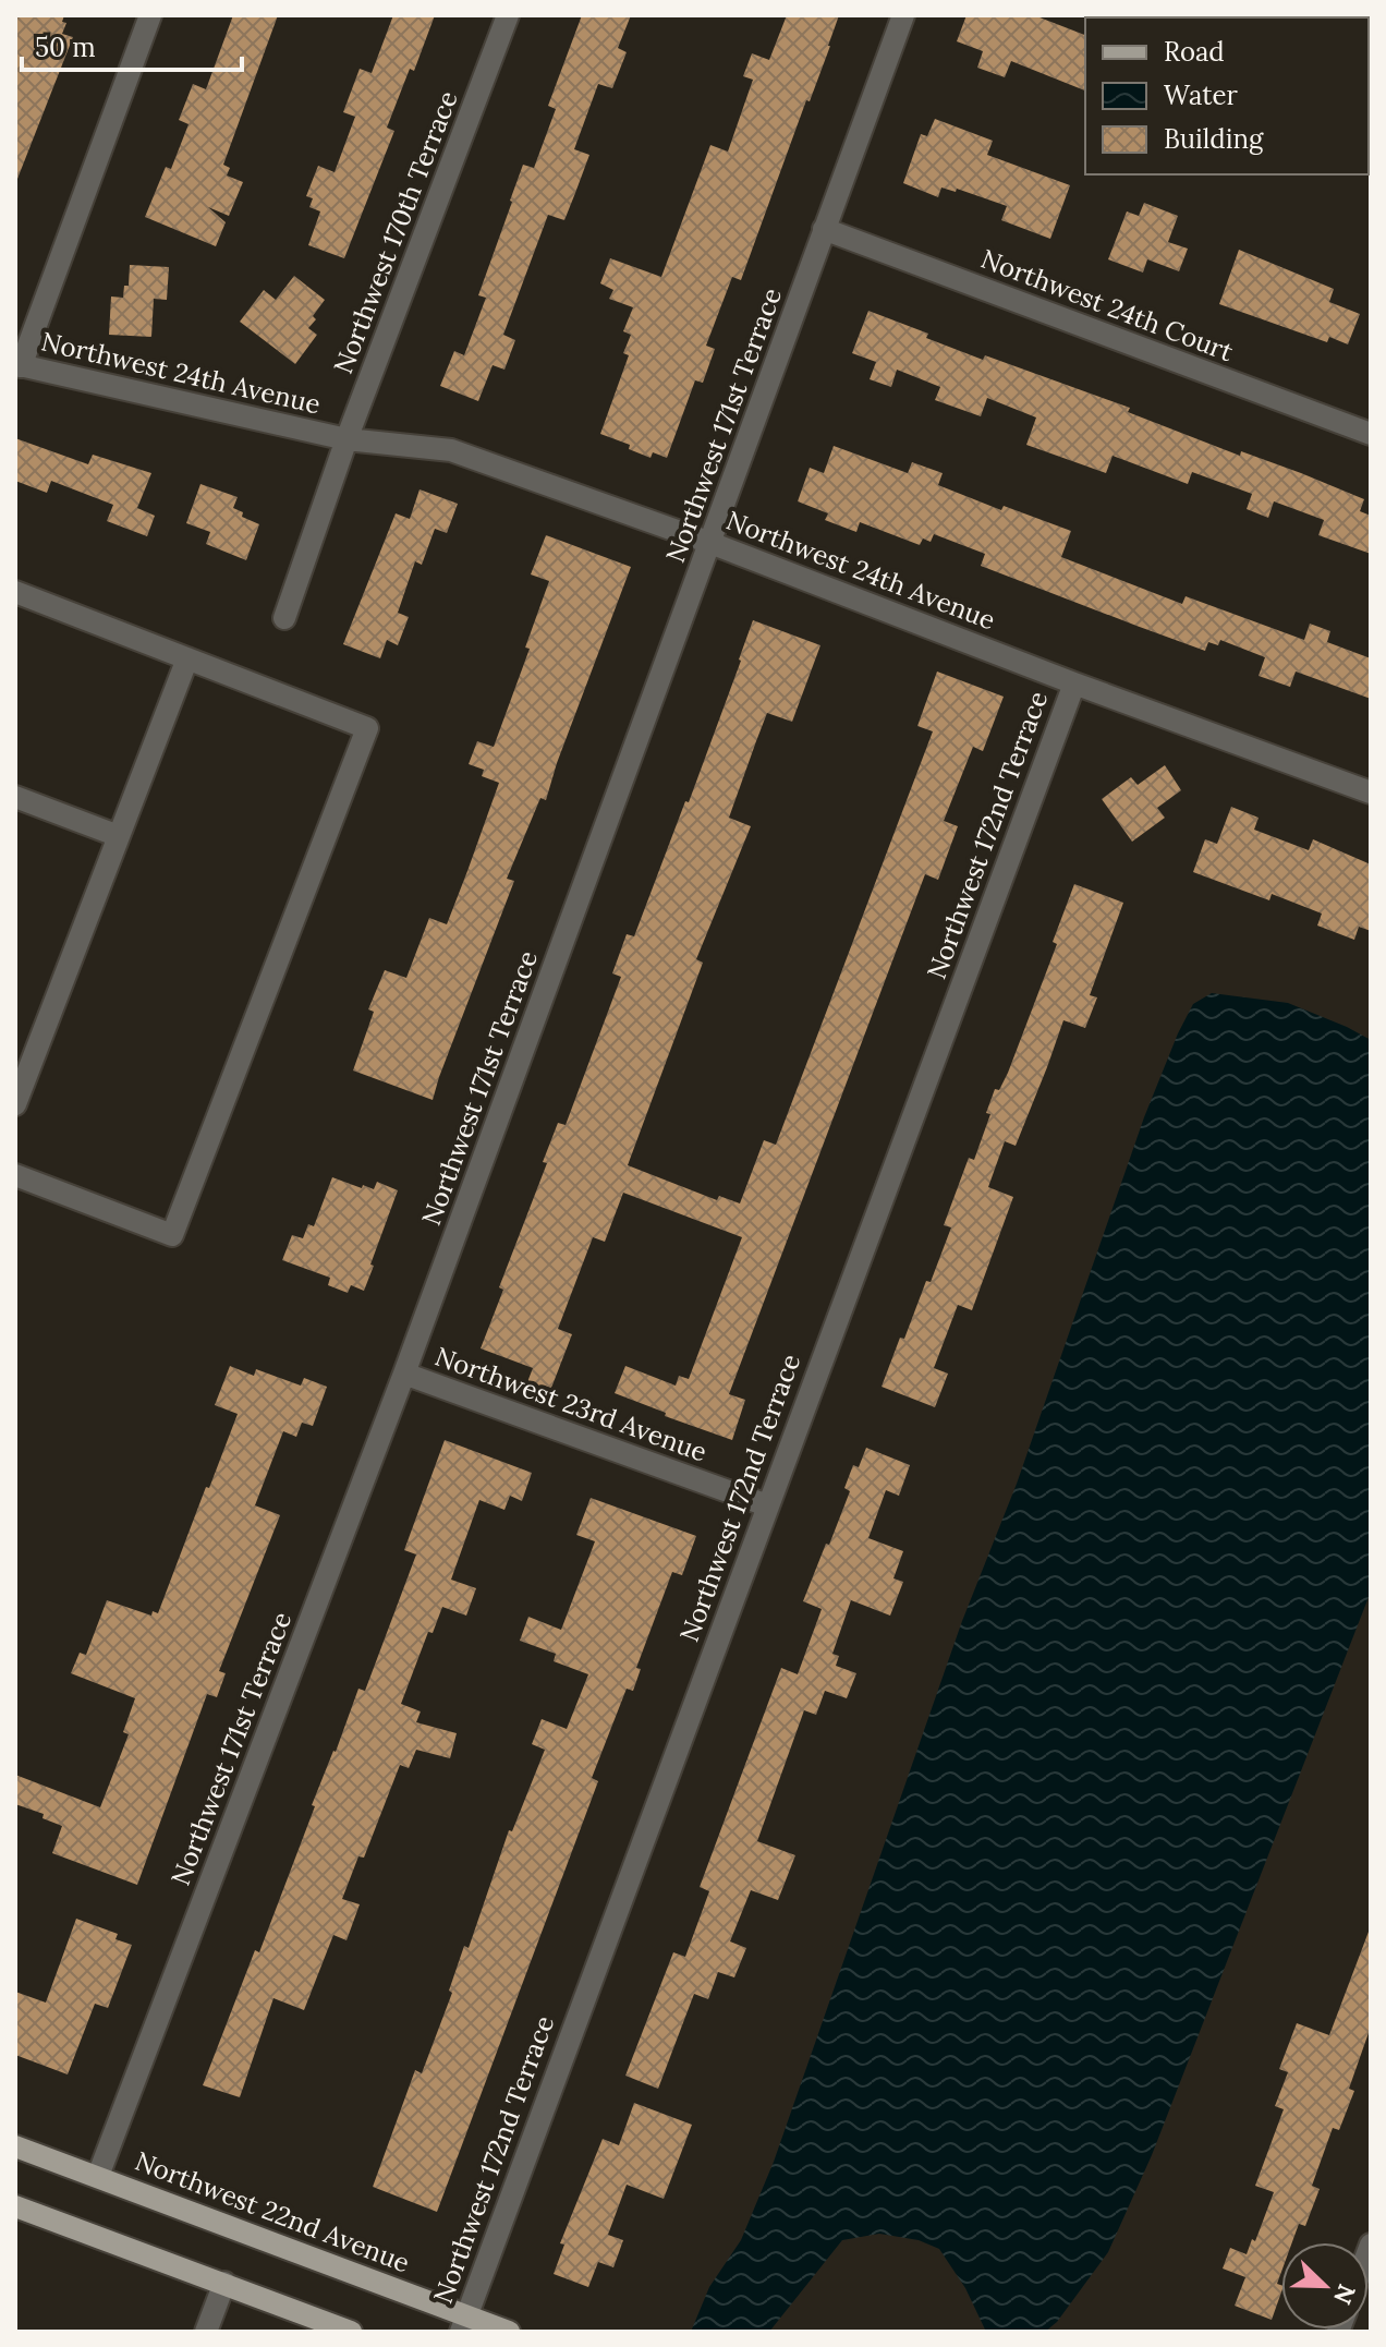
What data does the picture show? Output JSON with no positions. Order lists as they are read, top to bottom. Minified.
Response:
{"streets":{"main road":["Northwest 22nd Avenue"],"street":["Northwest 170th Terrace","Northwest 24th Court","Northwest 24th Avenue","Northwest 171st Terrace","Northwest 172nd Terrace","Northwest 23rd Avenue"]},"crossings":[["Northwest 170th Terrace","Northwest 24th Avenue"],["Northwest 24th Court","Northwest 171st Terrace"],["Northwest 24th Avenue","Northwest 171st Terrace"],["Northwest 24th Avenue","Northwest 172nd Terrace"],["Northwest 171st Terrace","Northwest 23rd Avenue"],["Northwest 171st Terrace","Northwest 22nd Avenue"],["Northwest 172nd Terrace","Northwest 23rd Avenue"],["Northwest 172nd Terrace","Northwest 22nd Avenue"]],"legend":["Road","Water","Building"],"scale_bar":"50 m","north":"bottom right"}
